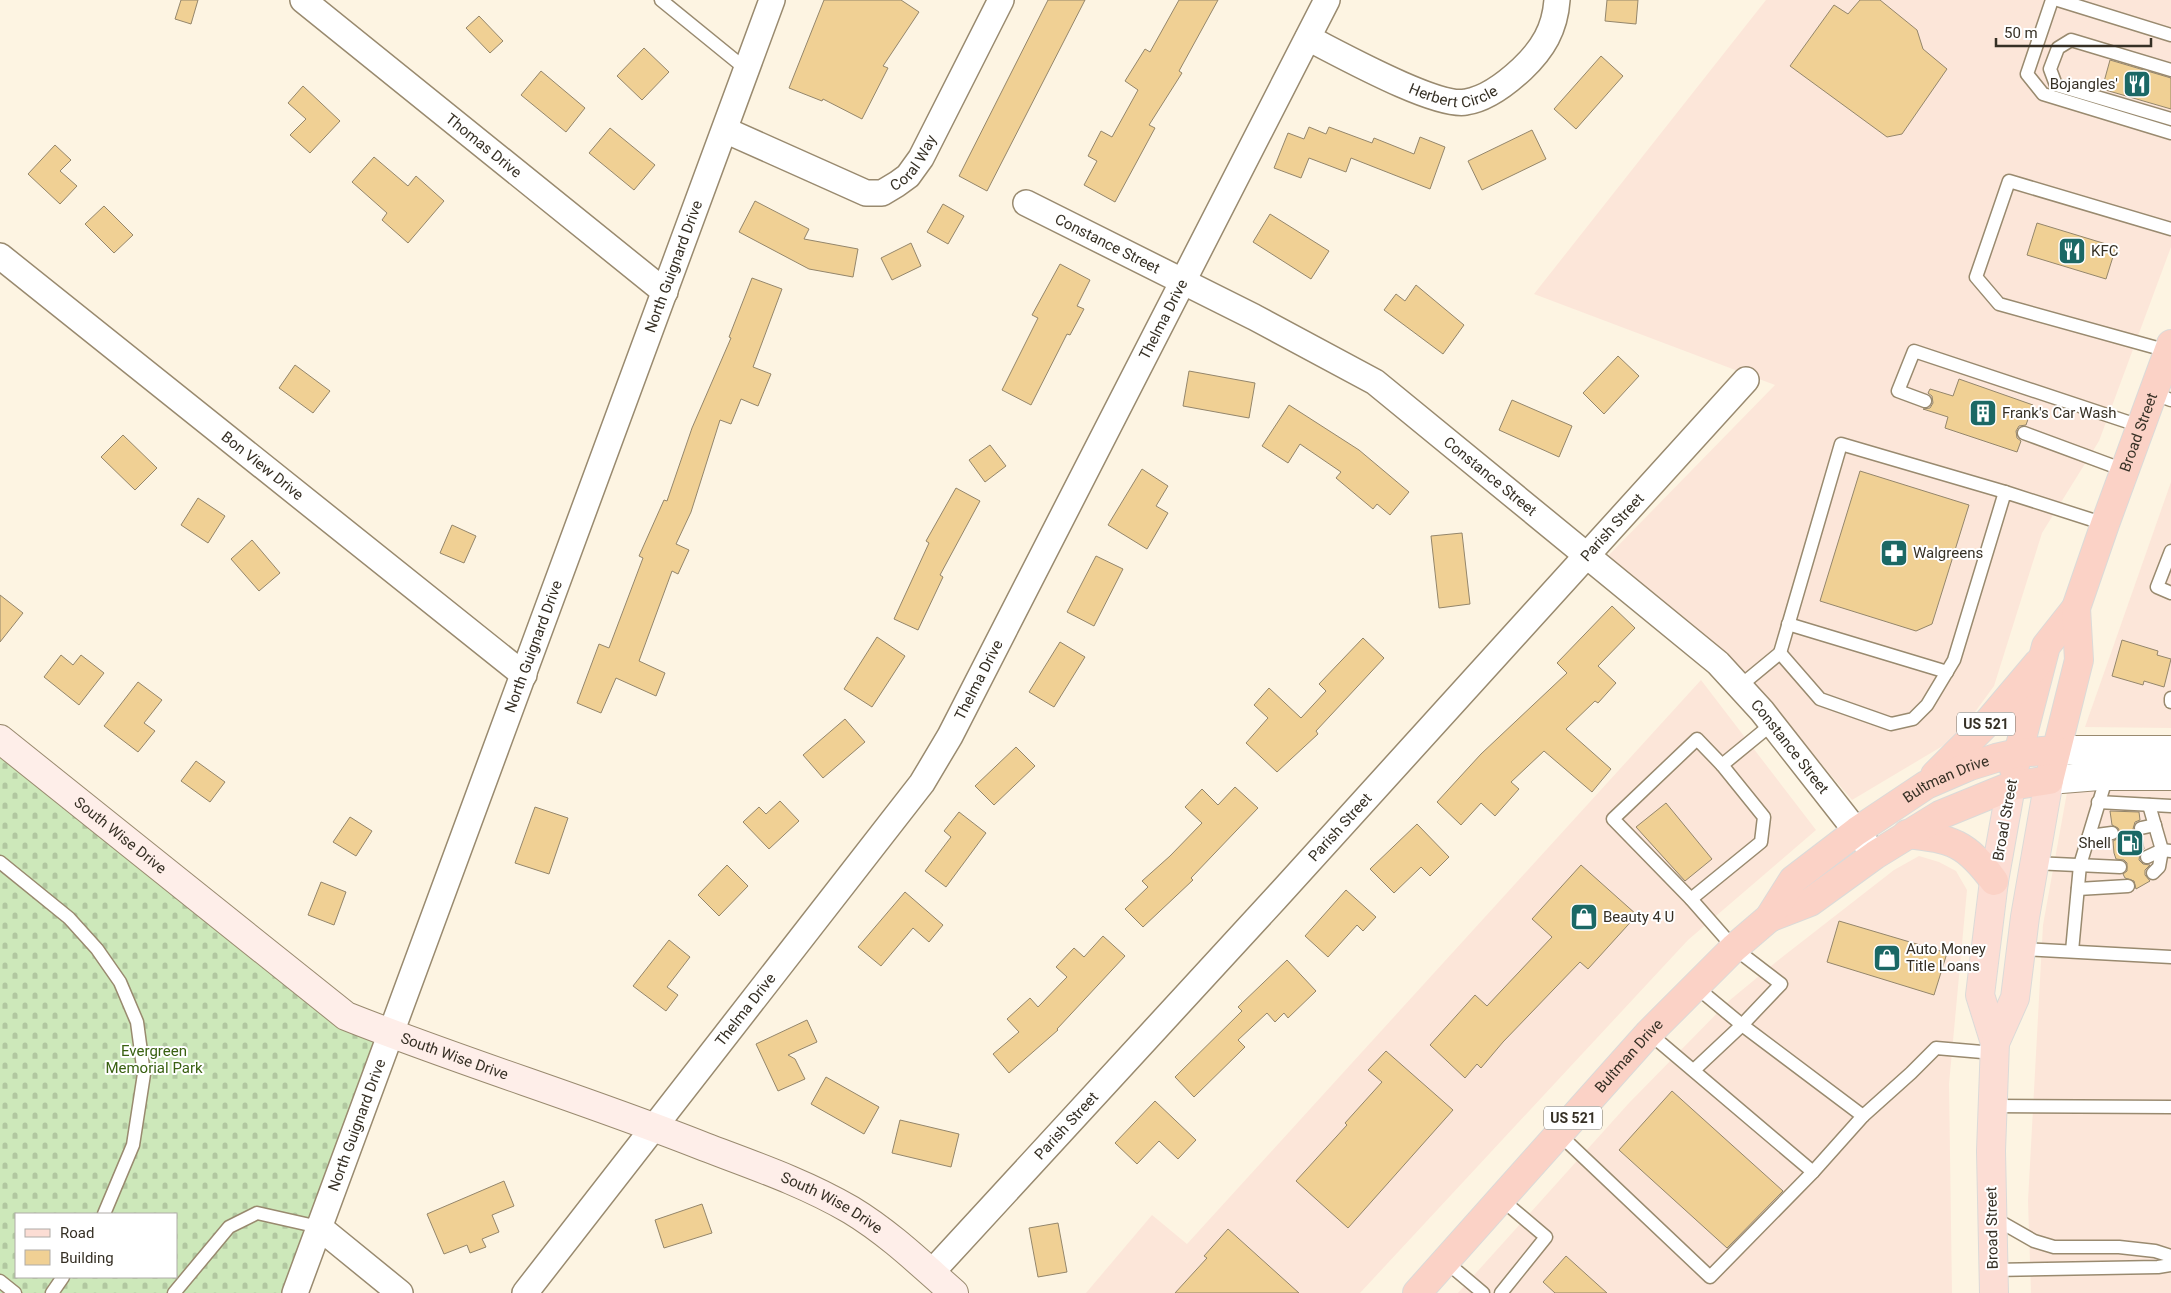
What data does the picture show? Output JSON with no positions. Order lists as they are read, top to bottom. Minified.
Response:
{"streets":{"highway":["Broad Street","US 521","Bultman Drive"],"main road":["South Wise Drive"],"street":["Herbert Circle","Thomas Drive","Coral Way","Constance Street","North Guignard Drive","Thelma Drive","Bon View Drive","Parish Street"]},"crossings":[["Herbert Circle","Thelma Drive"],["Thomas Drive","North Guignard Drive"],["Coral Way","North Guignard Drive"],["Constance Street","Thelma Drive"],["Constance Street","Parish Street"],["Constance Street","Bultman Drive"],["North Guignard Drive","Bon View Drive"],["North Guignard Drive","South Wise Drive"],["Thelma Drive","South Wise Drive"],["Broad Street","US 521"],["Broad Street","Bultman Drive"],["Parish Street","South Wise Drive"],["US 521","Bultman Drive"]],"parks":["Evergreen Memorial Park"],"places":{"restaurant":["Bojangles'","KFC"],"building":["Frank's Car Wash"],"pharmacy":["Walgreens"],"fuel station":["Shell"],"shop":["Beauty 4 U","Auto Money Title Loans"]},"legend":["Road","Building"],"scale_bar":"50 m"}
